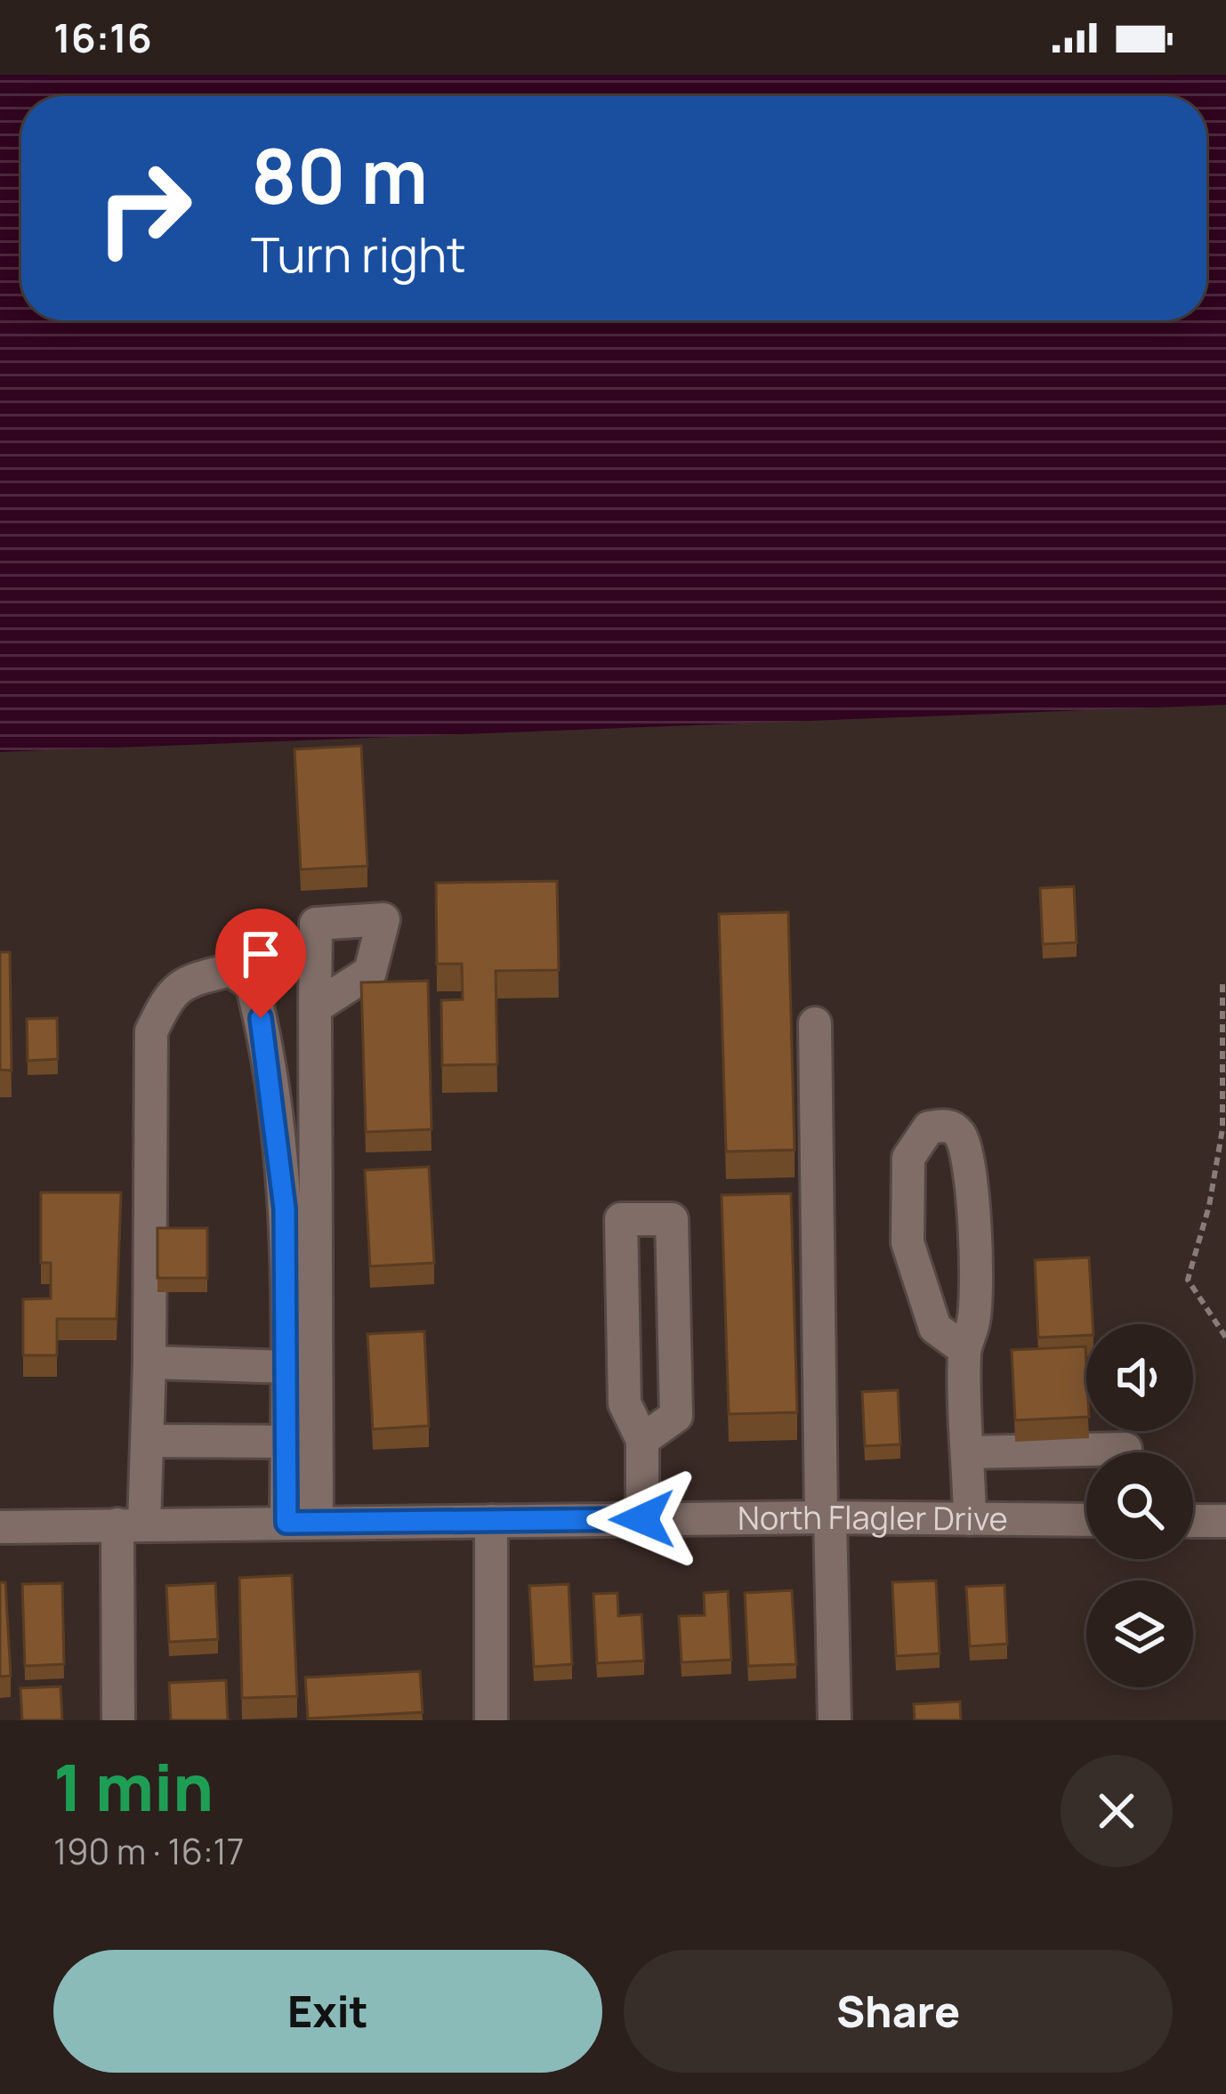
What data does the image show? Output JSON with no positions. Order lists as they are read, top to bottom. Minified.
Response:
{"streets":{"street":["North Flagler Drive"]},"page":{"status":"16:16","turn":["80 m","Turn right"],"heading":["1 min","190 m · 16:17"],"buttons":["Exit","Share"]}}
